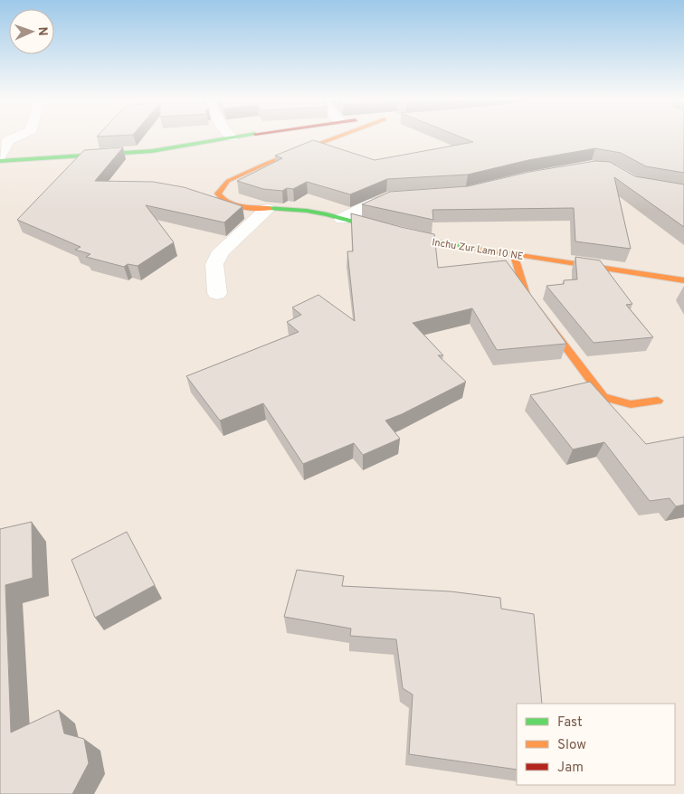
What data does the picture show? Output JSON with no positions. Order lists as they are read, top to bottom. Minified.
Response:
{"streets":{"street":["Inchu Zur Lam 10 NE"]},"legend":["Fast","Slow","Jam"],"north":"right"}
